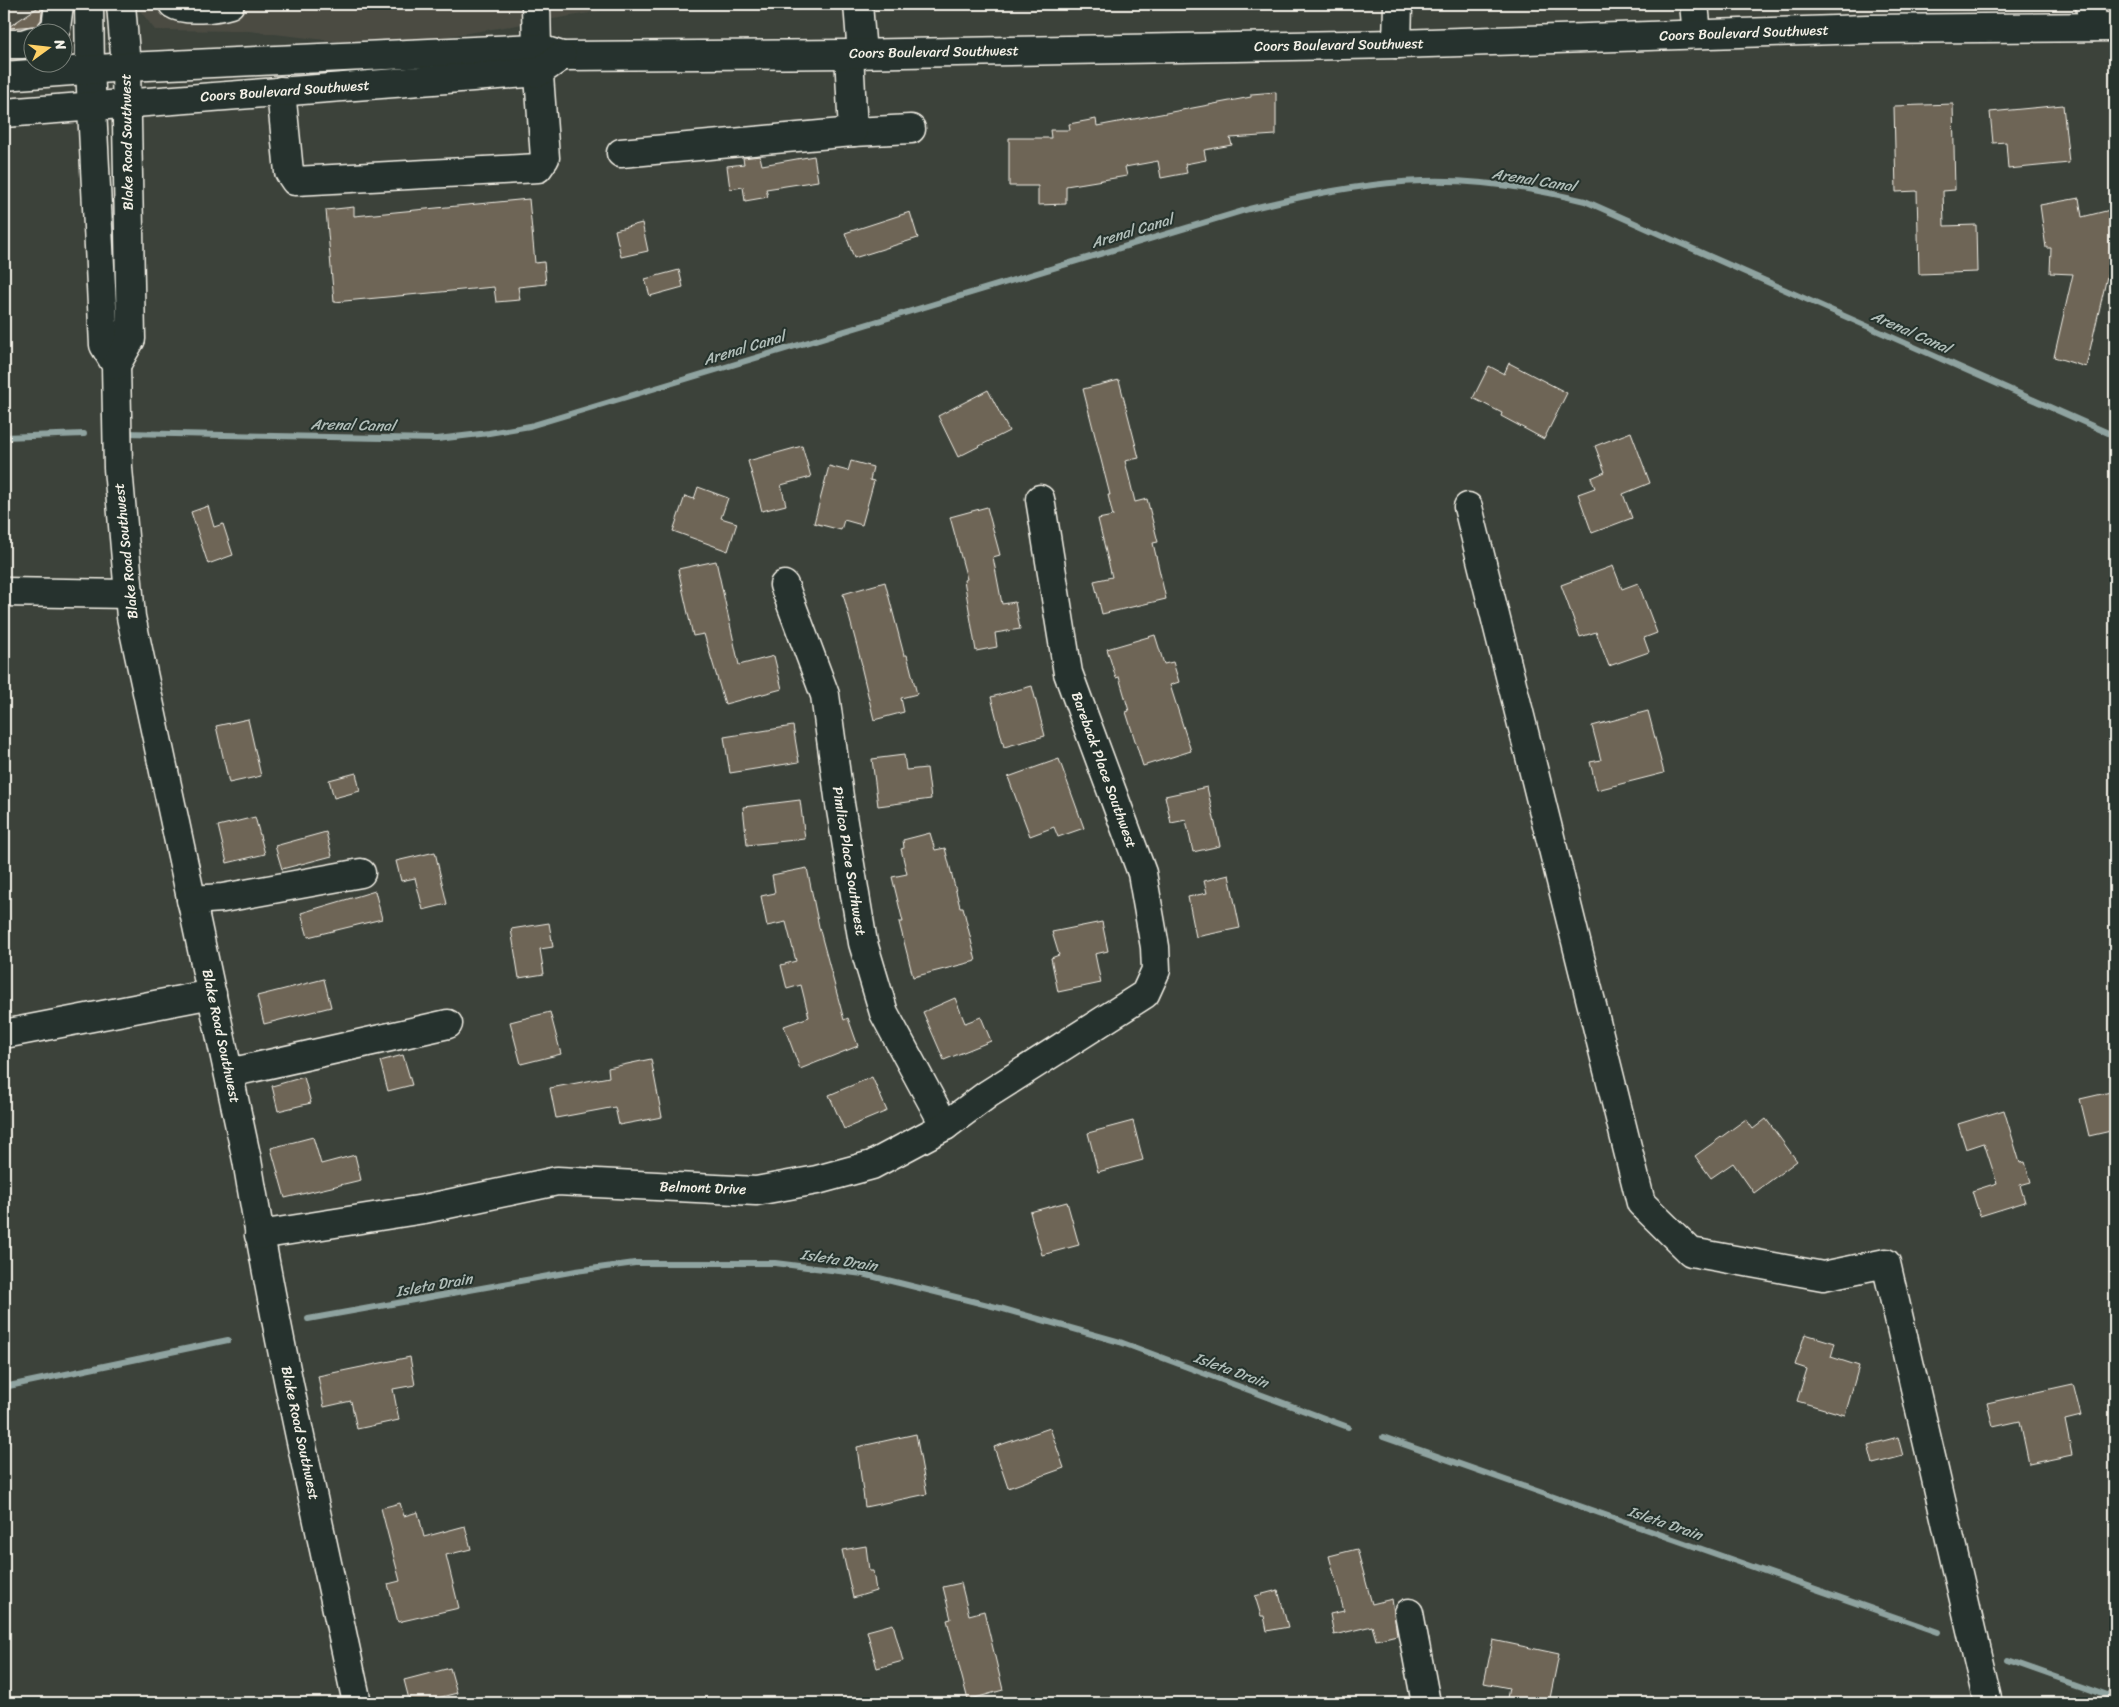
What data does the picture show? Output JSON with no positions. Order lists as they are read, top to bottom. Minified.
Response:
{"streets":{"street":["Coors Boulevard Southwest","Blake Road Southwest","Bareback Place Southwest","Pimlico Place Southwest","Belmont Drive"]},"crossings":[["Coors Boulevard Southwest","Blake Road Southwest"],["Blake Road Southwest","Belmont Drive"],["Bareback Place Southwest","Belmont Drive"],["Pimlico Place Southwest","Belmont Drive"]],"water":["Arenal Canal","Isleta Drain"],"north":"right"}
